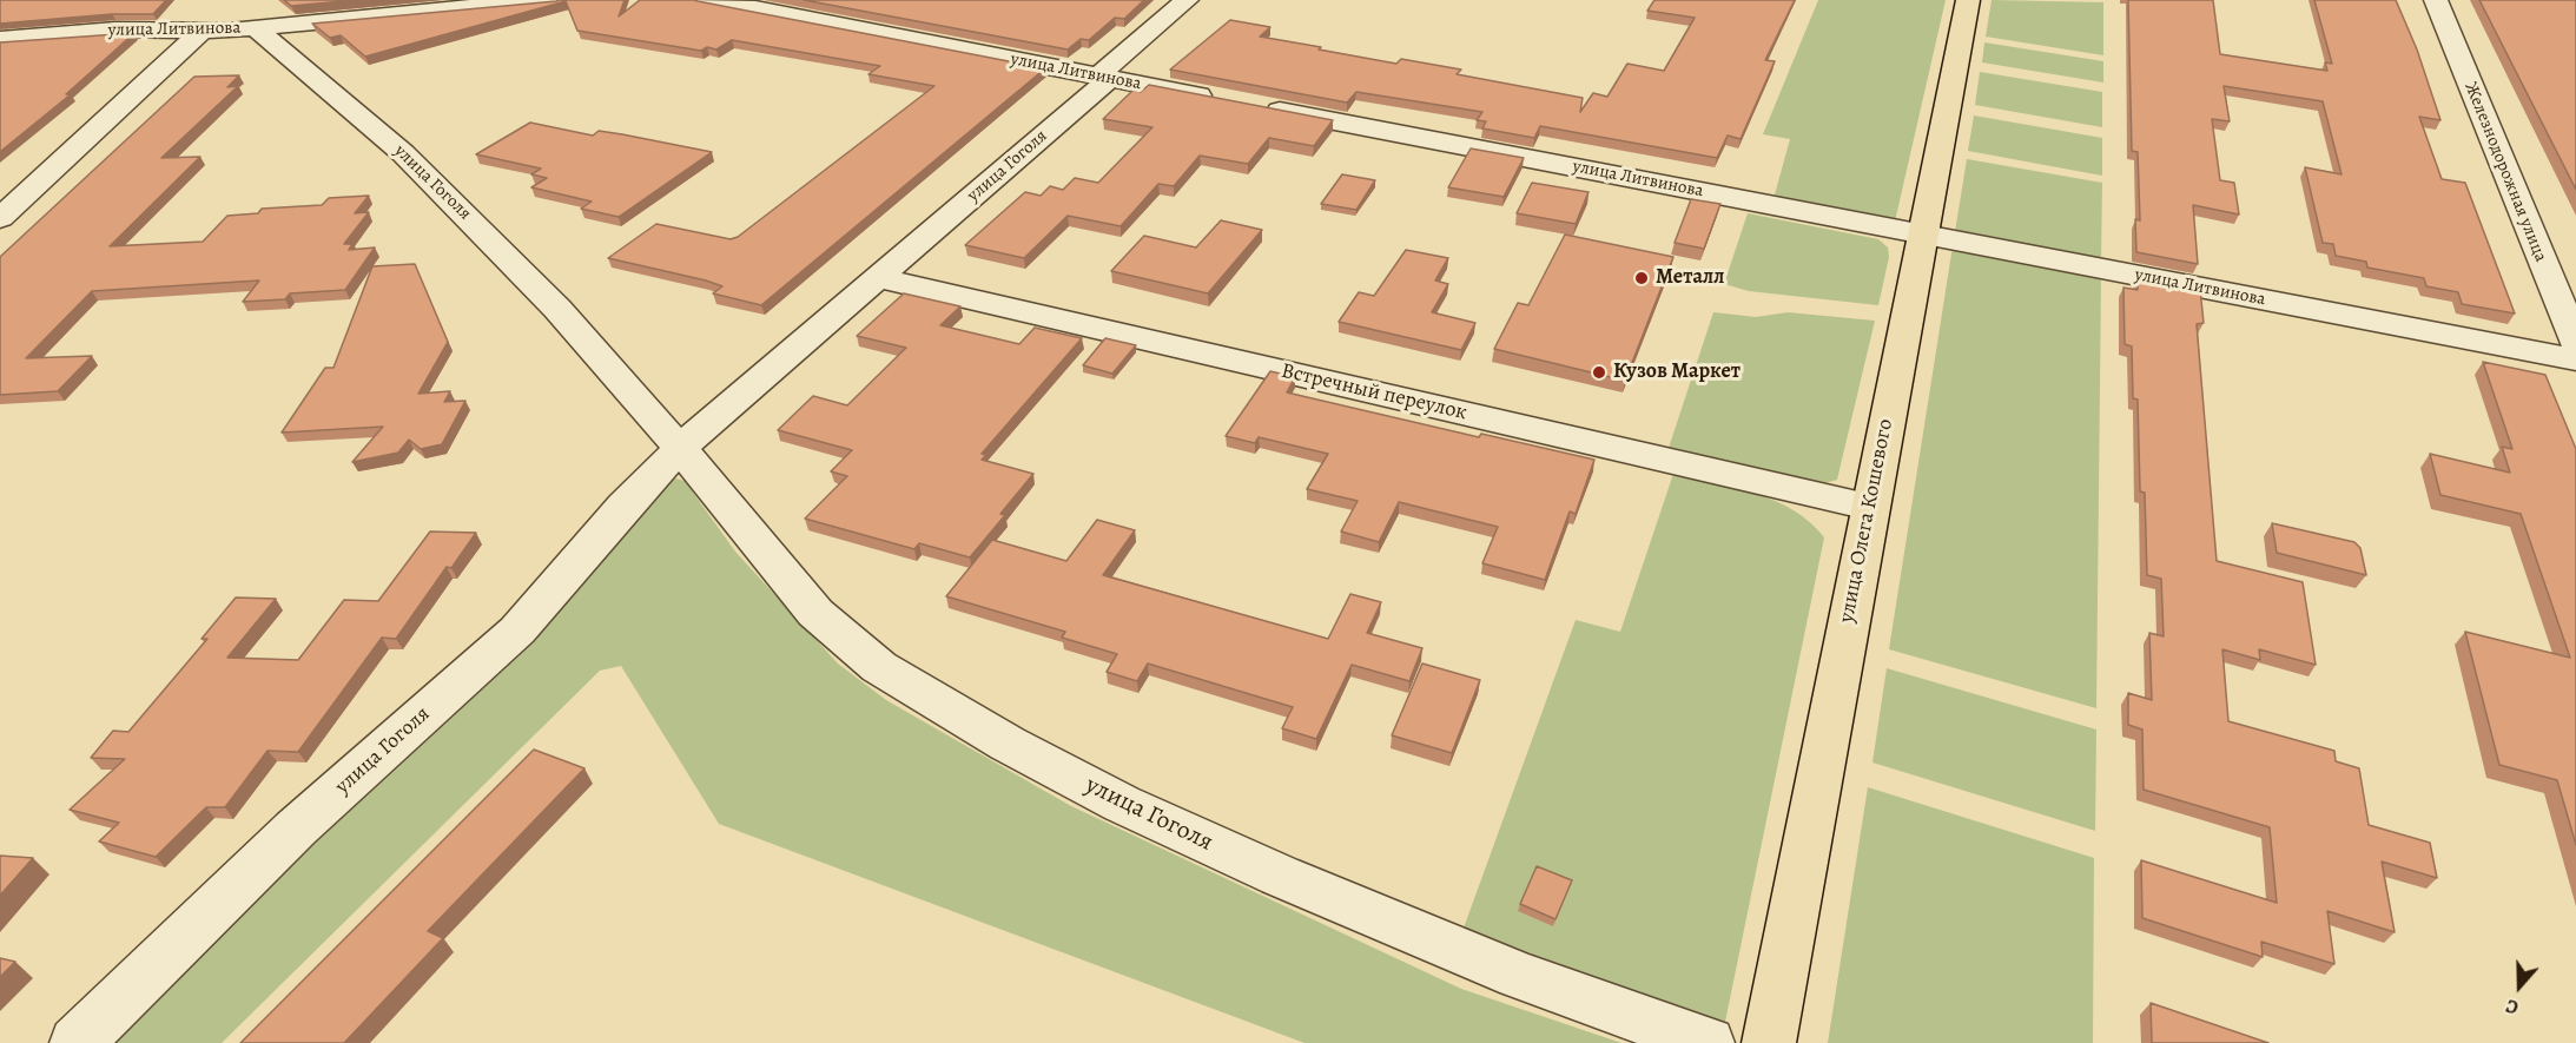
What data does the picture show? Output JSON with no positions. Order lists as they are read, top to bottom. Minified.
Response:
{"streets":{"main road":["улица Олега Кошевого"],"street":["улица Литвинова","улица Гоголя","Железнодорожная улица","Встречный переулок"]},"crossings":[["улица Литвинова","улица Гоголя"],["улица Литвинова","улица Олега Кошевого"],["улица Гоголя","Встречный переулок"],["Встречный переулок","улица Олега Кошевого"]],"places":["Металл","Кузов Маркет"],"north":"bottom"}
